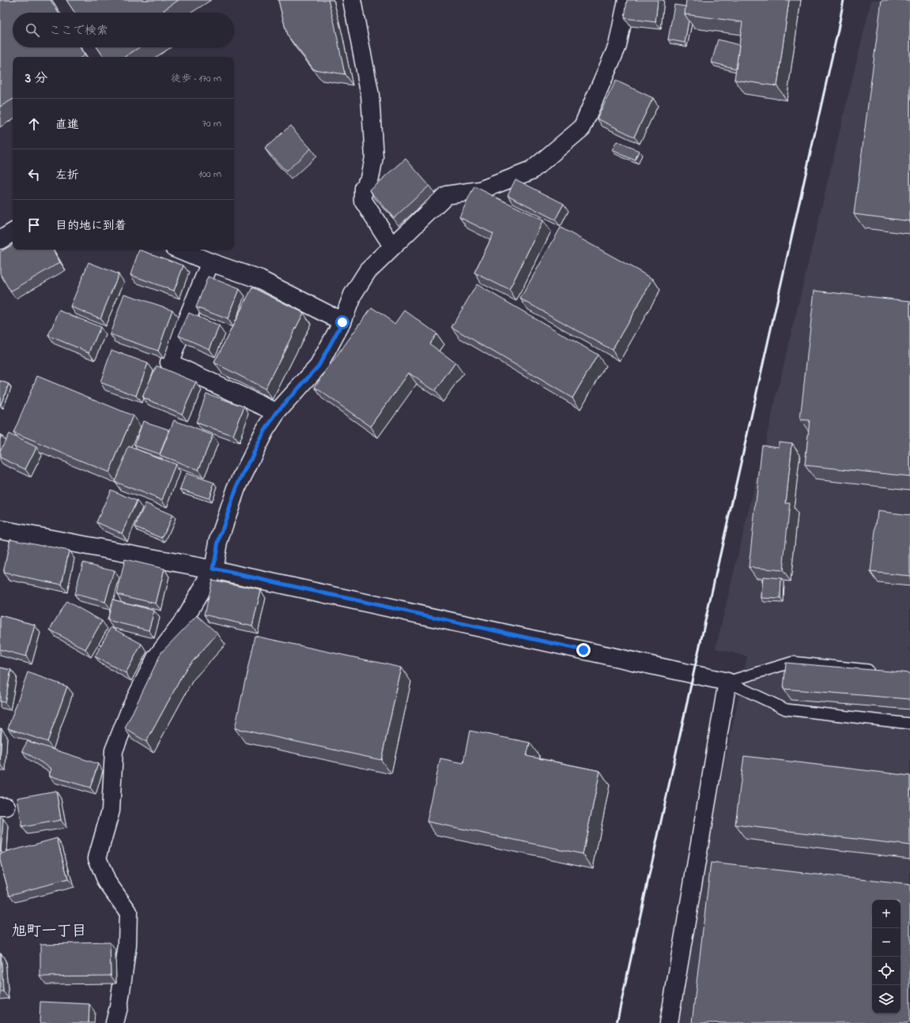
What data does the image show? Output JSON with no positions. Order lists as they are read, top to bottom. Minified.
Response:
{"districts":["旭町一丁目"],"page":{"search":"ここで検索","heading":["3 分","徒歩 · 170 m"],"list":[["直進","70 m"],["左折","100 m"],"目的地に到着"],"map_buttons":["+","−"]}}
